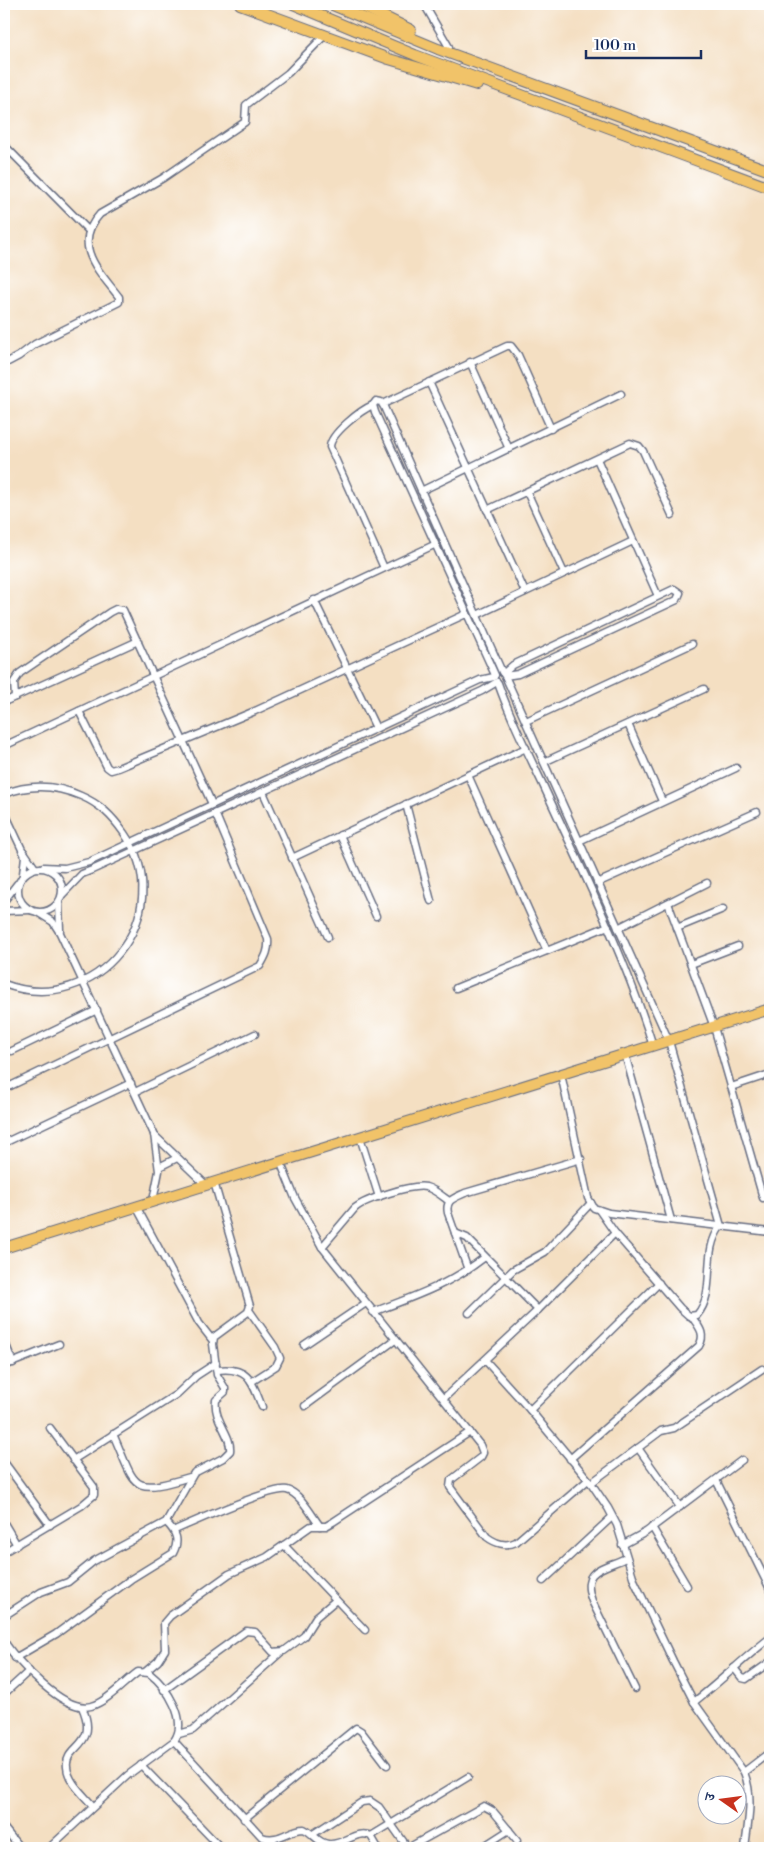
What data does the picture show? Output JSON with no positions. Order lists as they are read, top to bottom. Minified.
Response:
{"scale_bar":"100 m","north":"left"}
